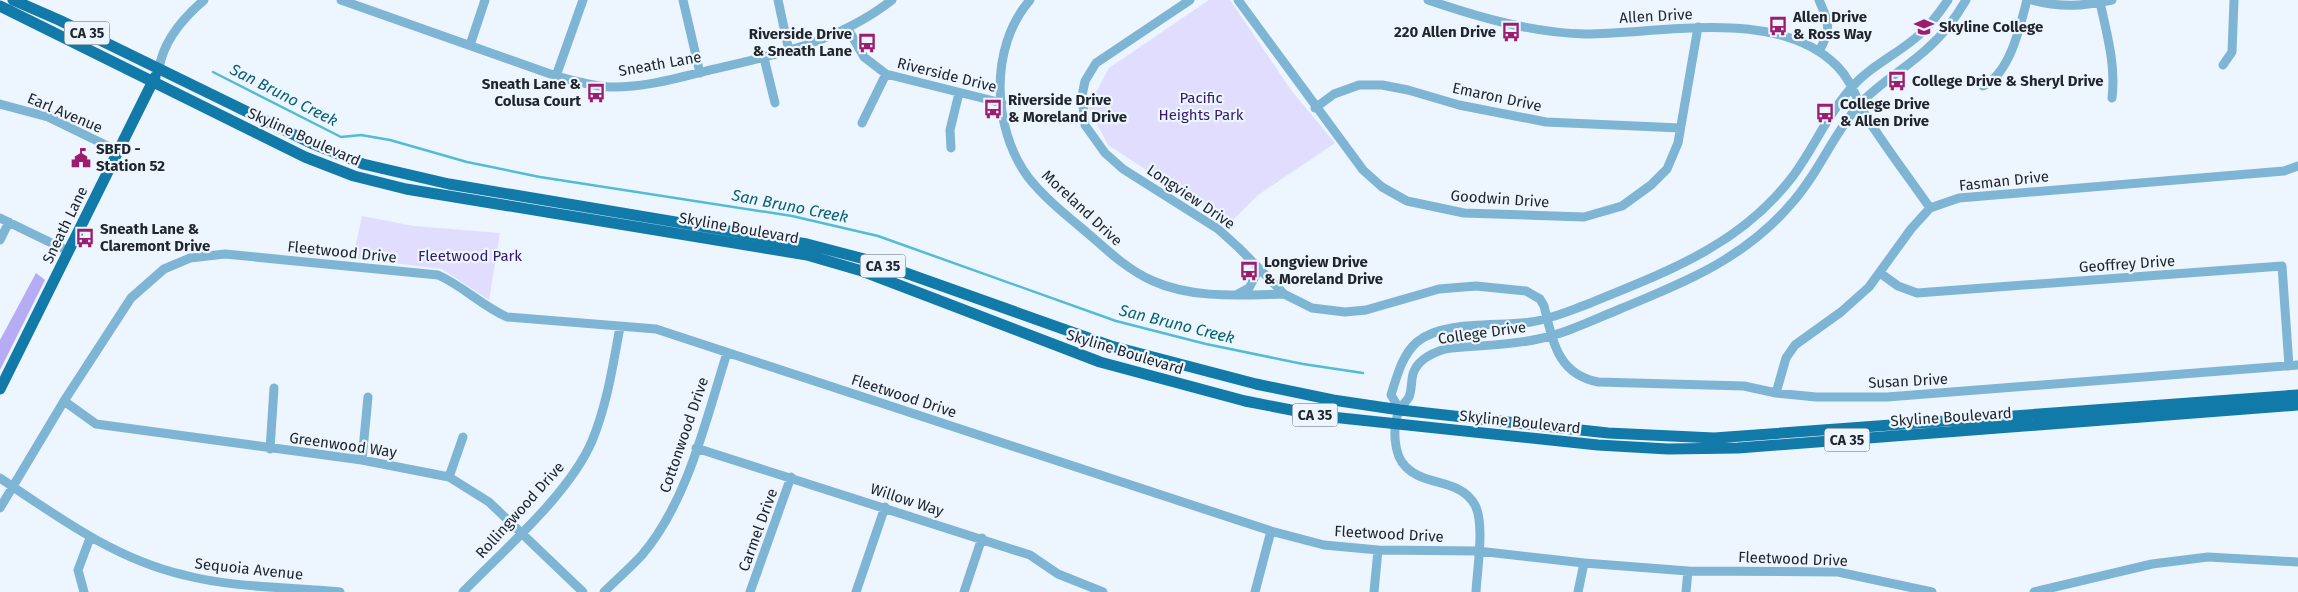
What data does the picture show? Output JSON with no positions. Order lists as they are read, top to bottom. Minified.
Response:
{"streets":{"main road":["CA 35","Sneath Lane","Skyline Boulevard"],"street":["Allen Drive","Riverside Drive","Emaron Drive","Earl Avenue","Fasman Drive","Longview Drive","Goodwin Drive","Moreland Drive","Fleetwood Drive","Geoffrey Drive","College Drive","Susan Drive","Cottonwood Drive","Greenwood Way","Willow Way","Rollingwood Drive","Carmel Drive","Sequoia Avenue"]},"crossings":[["Allen Drive","Fasman Drive"],["Allen Drive","Goodwin Drive"],["Allen Drive","College Drive"],["Sneath Lane","Riverside Drive"],["Sneath Lane","Earl Avenue"],["Sneath Lane","Skyline Boulevard"],["Riverside Drive","Moreland Drive"],["Emaron Drive","Goodwin Drive"],["Skyline Boulevard","College Drive"],["Fasman Drive","Geoffrey Drive"],["Fasman Drive","Susan Drive"],["Longview Drive","Moreland Drive"],["Longview Drive","College Drive"],["Longview Drive","Susan Drive"],["Fleetwood Drive","Cottonwood Drive"],["Fleetwood Drive","Greenwood Way"],["Fleetwood Drive","Rollingwood Drive"],["Fleetwood Drive","Sequoia Avenue"],["Geoffrey Drive","Susan Drive"],["College Drive","Susan Drive"],["Cottonwood Drive","Willow Way"],["Greenwood Way","Rollingwood Drive"],["Willow Way","Carmel Drive"]],"water":["San Bruno Creek"],"parks":["Pacific Heights Park","Fleetwood Park"],"places":{"bus stop":["Allen Drive & Ross Way","220 Allen Drive","Riverside Drive & Sneath Lane","College Drive & Sheryl Drive","Sneath Lane & Colusa Court","Riverside Drive & Moreland Drive","College Drive & Allen Drive","Sneath Lane & Claremont Drive","Longview Drive & Moreland Drive"],"school or university":["Skyline College"],"public building":["SBFD - Station 52"]}}
